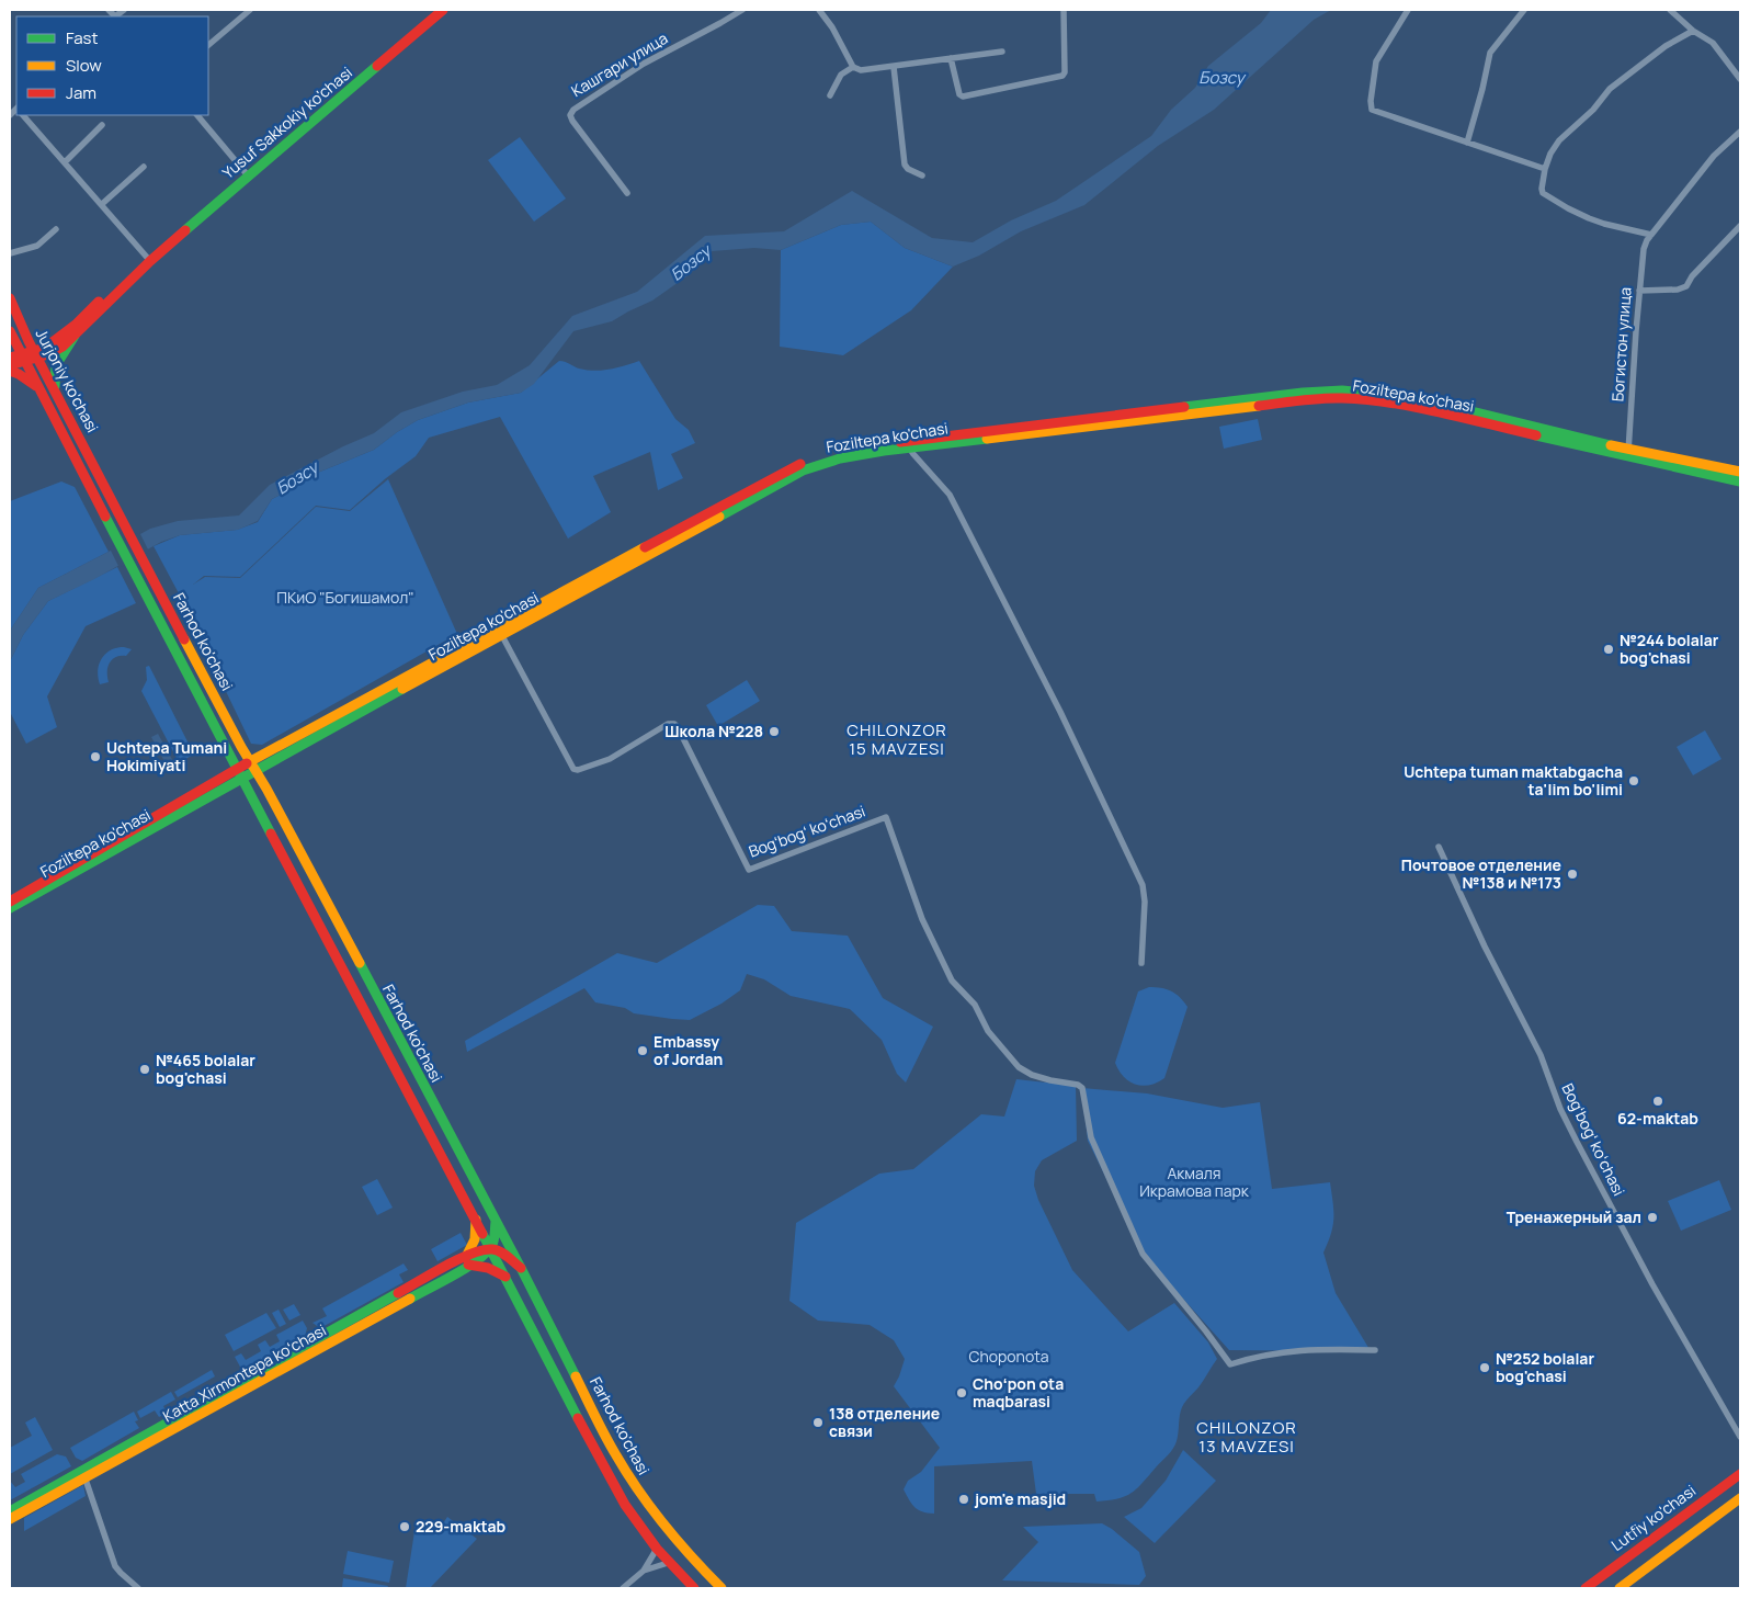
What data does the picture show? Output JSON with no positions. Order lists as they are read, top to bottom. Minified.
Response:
{"streets":{"main road":["Yusuf Sakkokiy ko'chasi","Jurjoniy ko'chasi","Foziltepa ko'chasi","Farhod ko'chasi","Katta Xirmontepa koʻchasi","Lutfiy ko'chasi"],"street":["Кашгари улица","Богистон улица","Bogʻbogʻ koʻchasi"]},"crossings":[["Yusuf Sakkokiy ko'chasi","Jurjoniy ko'chasi"],["Богистон улица","Foziltepa ko'chasi"],["Jurjoniy ko'chasi","Farhod ko'chasi"],["Foziltepa ko'chasi","Farhod ko'chasi"],["Foziltepa ko'chasi","Bogʻbogʻ koʻchasi"],["Farhod ko'chasi","Katta Xirmontepa koʻchasi"]],"districts":["CHILONZOR 15 MAVZESI","CHILONZOR 13 MAVZESI"],"water":["Бозсу"],"parks":["ПКиО \"Богишамол\"","Акмаля Икрамова парк","Choponota"],"places":["№244 bolalar bog'chasi","Школа №228","Uchtepa Tumani Hokimiyati","Uchtepa tuman maktabgacha ta'lim bo'limi","Почтовое отделение №138 и №173","Embassy of Jordan","№465 bolalar bog'chasi","62-maktab","Тренажерный зал","№252 bolalar bog'chasi","Choʻpon ota maqbarasi","138 отделение связи","jom'e masjid","229-maktab"],"legend":["Fast","Slow","Jam"]}
